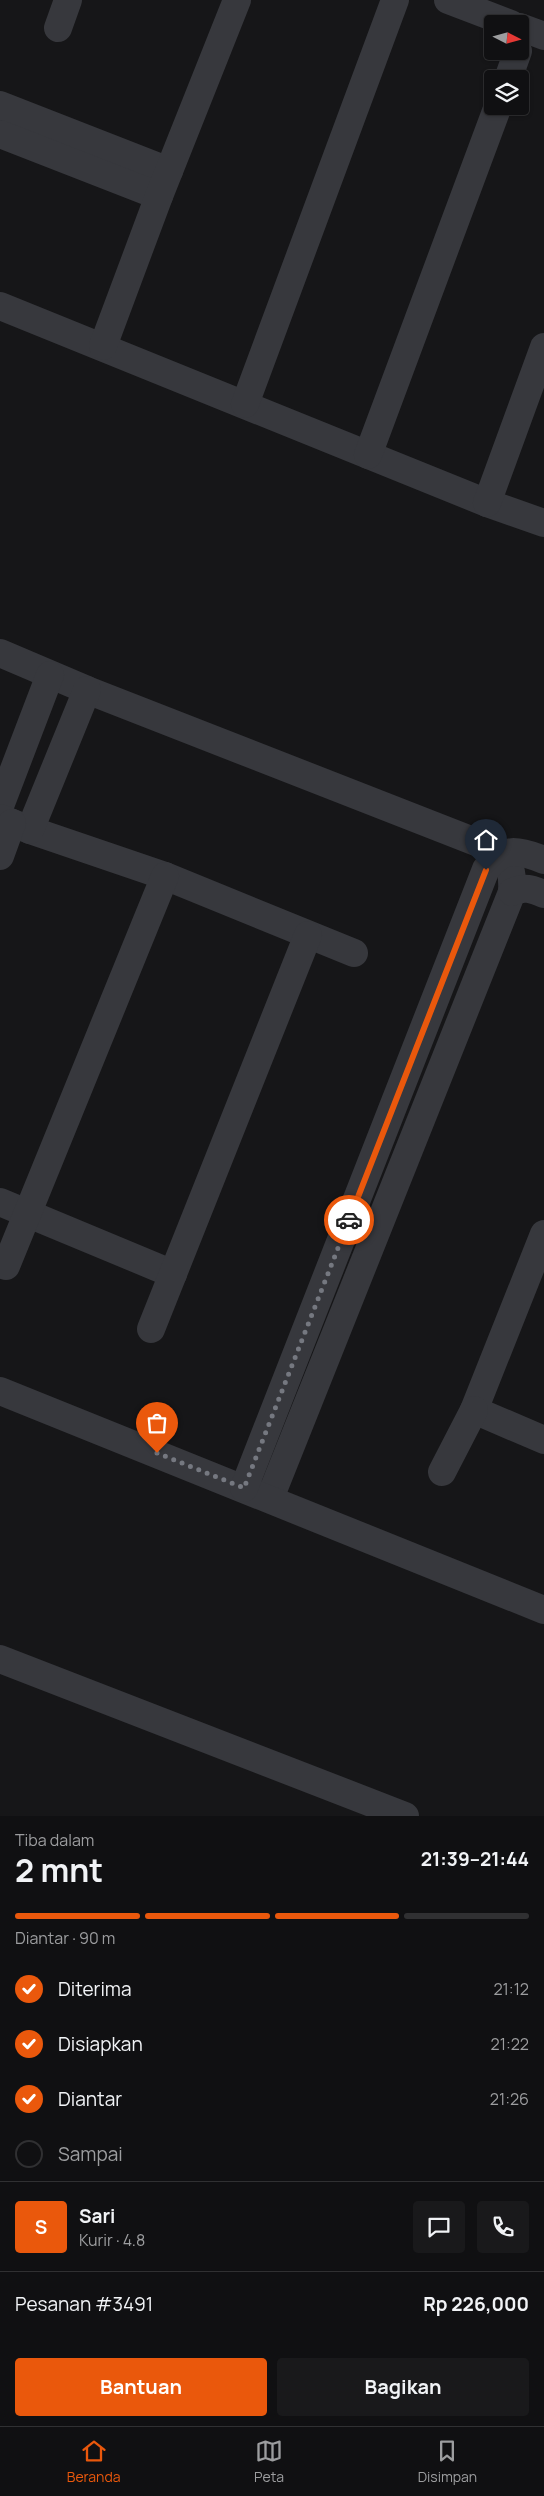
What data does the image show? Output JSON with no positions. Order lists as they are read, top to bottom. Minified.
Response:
{"north":"right","page":{"heading":["2 mnt","Tiba dalam","21:39–21:44"],"panel":["Sari","Kurir · 4.8","Pesanan #3491","Rp 226,000"],"bar":"Diantar · 90 m","list":[["Diterima","21:12"],["Disiapkan","21:22"],["Diantar","21:26"],"Sampai"],"round":"S","buttons":["Bantuan","Bagikan"],"tabs":["Beranda","Peta","Disimpan"]}}
